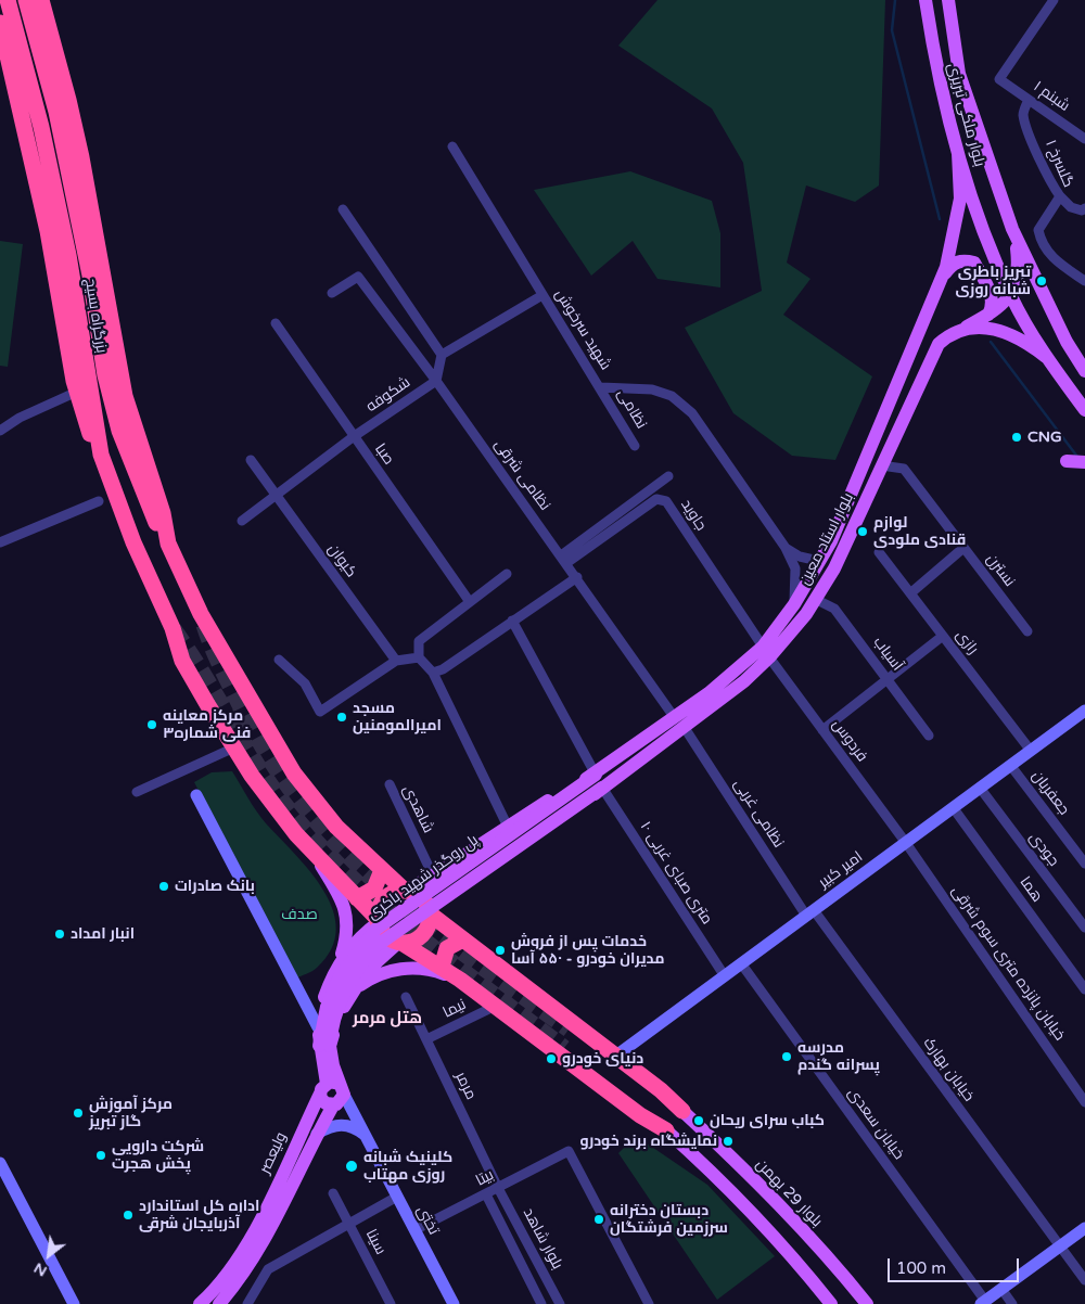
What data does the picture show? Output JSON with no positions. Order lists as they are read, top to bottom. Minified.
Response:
{"streets":{"highway":["بزرگراه بسیج"],"main road":["بلوار ملکى تبریزى","بلوار استاد معین","پل روگذر شهید باکری","ولیعصر","بلوار 29 بهمن"],"street":["شبنم ۱","گلسرخ ۱","شهید سرخوش","شکوفه","نظامی","صبا","نظامی شرقی","جاوید","کیوان","نسترن","رازی","آسیاب","فردوس","جعفریان","شاهدی","نظامی غربی","جودی","امیر کبیر","۱۰ متری صبای غربی","هما","خیابان پانزده متری سوم شرقی","نیما","خیابان بهارک","مرمر","خیابان سعدی","بیتا","تختى","بلوار شاهد","سینا"]},"crossings":[["شبنم ۱","گلسرخ ۱"],["بلوار ملکى تبریزى","بلوار استاد معین"],["شهید سرخوش","نظامی"],["شهید سرخوش","بلوار استاد معین"],["شکوفه","صبا"],["شکوفه","نظامی شرقی"],["شکوفه","کیوان"],["نظامی شرقی","جاوید"],["نظامی شرقی","بلوار استاد معین"],["جاوید","بلوار استاد معین"],["جاوید","فردوس"],["بلوار استاد معین","نسترن"],["بلوار استاد معین","آسیاب"],["بلوار استاد معین","فردوس"],["بلوار استاد معین","نظامی غربی"],["بلوار استاد معین","۱۰ متری صبای غربی"],["بلوار استاد معین","پل روگذر شهید باکری"],["رازی","امیر کبیر"],["فردوس","امیر کبیر"],["فردوس","خیابان پانزده متری سوم شرقی"],["جعفریان","امیر کبیر"],["نظامی غربی","امیر کبیر"],["نظامی غربی","خیابان بهارک"],["جودی","امیر کبیر"],["امیر کبیر","۱۰ متری صبای غربی"],["امیر کبیر","هما"],["امیر کبیر","خیابان پانزده متری سوم شرقی"],["امیر کبیر","خیابان بهارک"],["امیر کبیر","خیابان سعدی"],["۱۰ متری صبای غربی","پل روگذر شهید باکری"],["نیما","مرمر"],["مرمر","بیتا"],["مرمر","بلوار شاهد"],["ولیعصر","تختى"],["بیتا","تختى"],["بیتا","بلوار شاهد"]],"districts":["هتل مرمر"],"parks":["صدف"],"places":["تبریز باطری شبانه روزی","CNG","لوازم قنادی ملودی","مسجد امیرالمومنین","مرکز معاینه فنی شماره۳","بانک صادرات","انبار امداد","خدمات پس از فروش مدیران خودرو - ۵۵۰ آسا","مدرسه پسرانه گندم","دنیای خودرو","مرکز آموزش گاز تبریز","کباب سرای ریحان","نمایشگاه برند خودرو","شرکت دارویی پخش هجرت","کلینیک شبانه روزی مهتاب","اداره کل استاندارد آذربایجان شرقی","دبستان دخترانه سرزمین فرشتگان"],"scale_bar":"100 m","north":"bottom left"}
